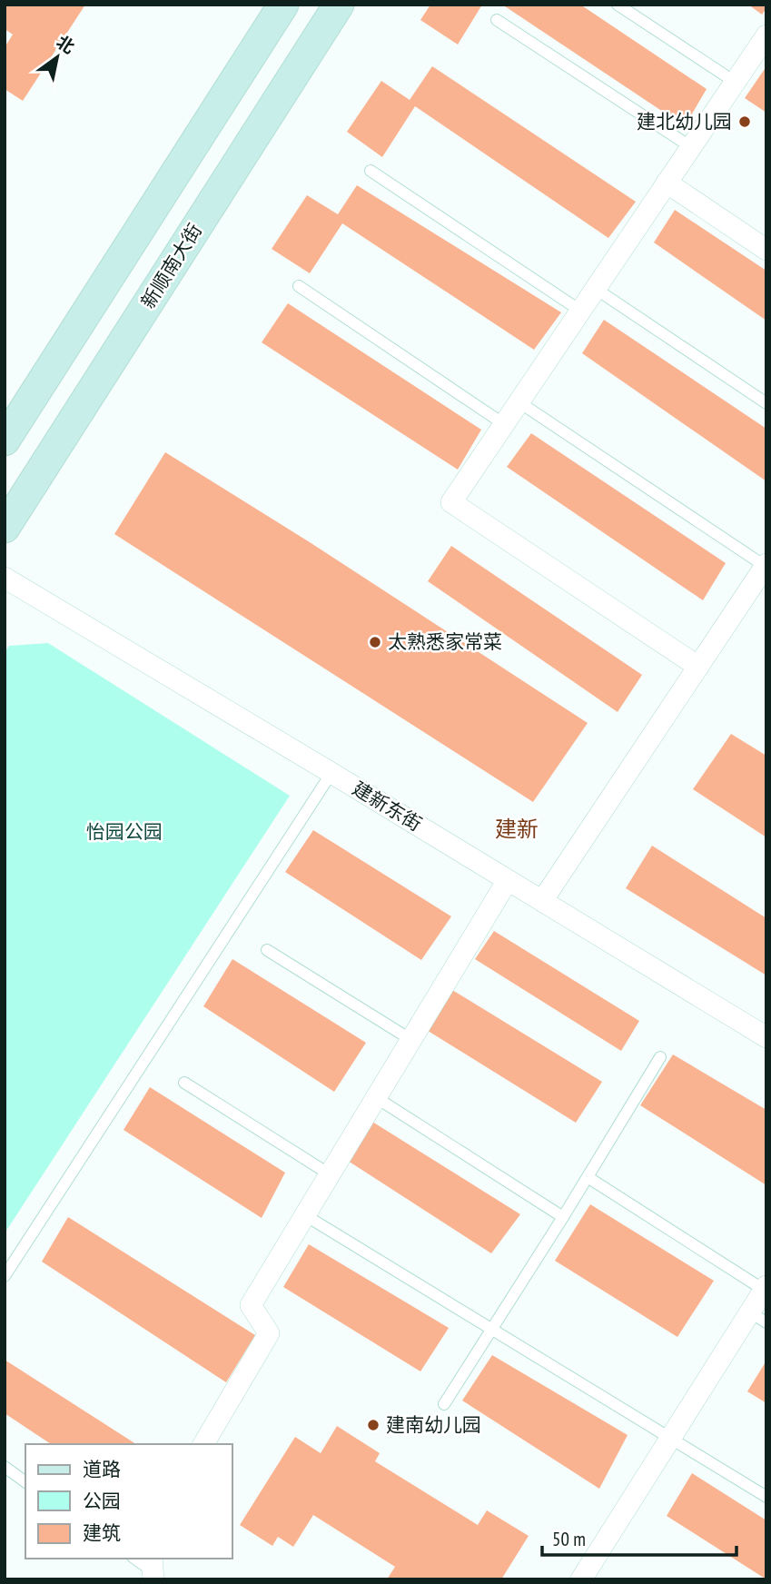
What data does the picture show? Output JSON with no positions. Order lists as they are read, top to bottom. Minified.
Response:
{"streets":{"main road":["新顺南大街"],"street":["建新东街"]},"districts":["建新"],"parks":["怡园公园"],"places":["建北幼儿园","太熟悉家常菜","建南幼儿园"],"legend":["道路","公园","建筑"],"scale_bar":"50 m","north":"top right"}
